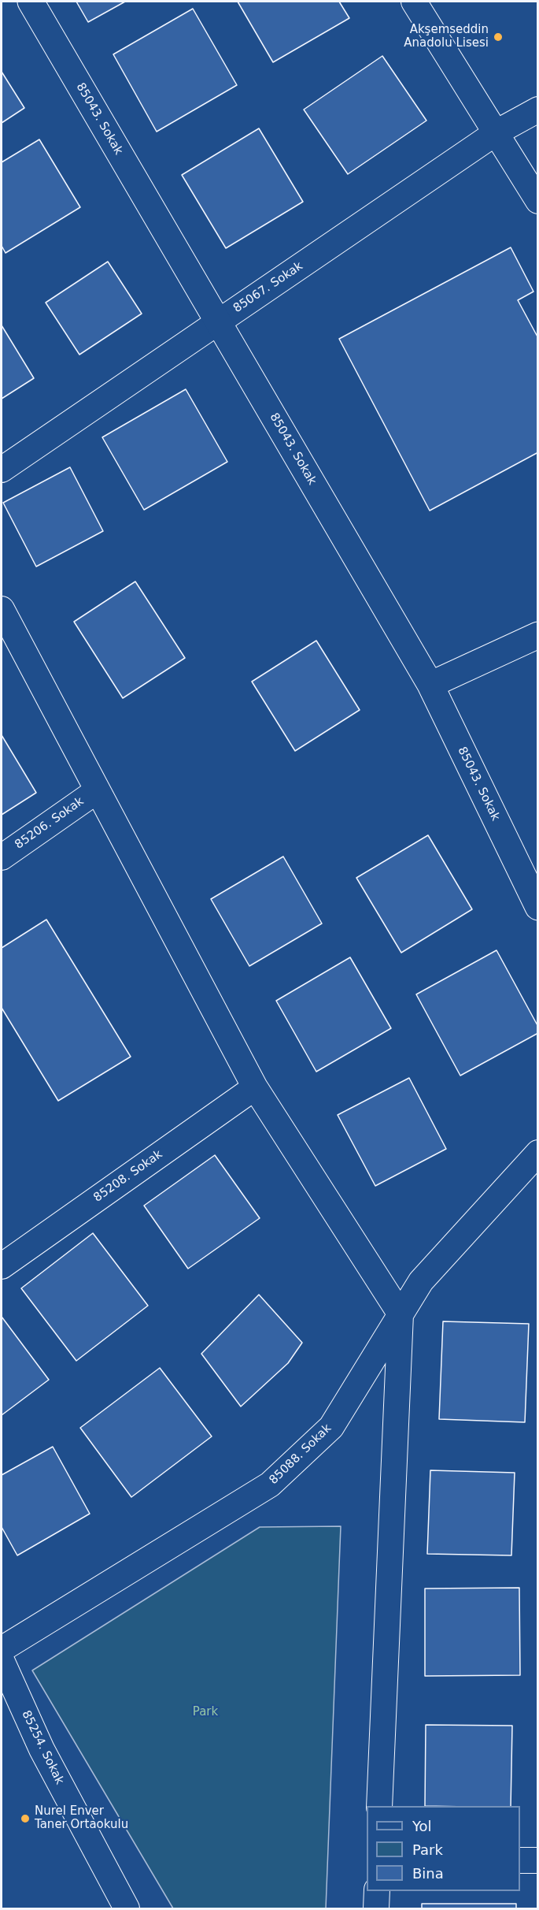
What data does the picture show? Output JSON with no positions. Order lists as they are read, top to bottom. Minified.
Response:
{"streets":{"street":["85043. Sokak","85067. Sokak","85206. Sokak","85208. Sokak","85088. Sokak","85254. Sokak"]},"crossings":[["85043. Sokak","85067. Sokak"]],"parks":["Park"],"places":["Akşemseddin Anadolu Lisesi","Nurel Enver Taner Ortaokulu"],"legend":["Yol","Park","Bina"]}
